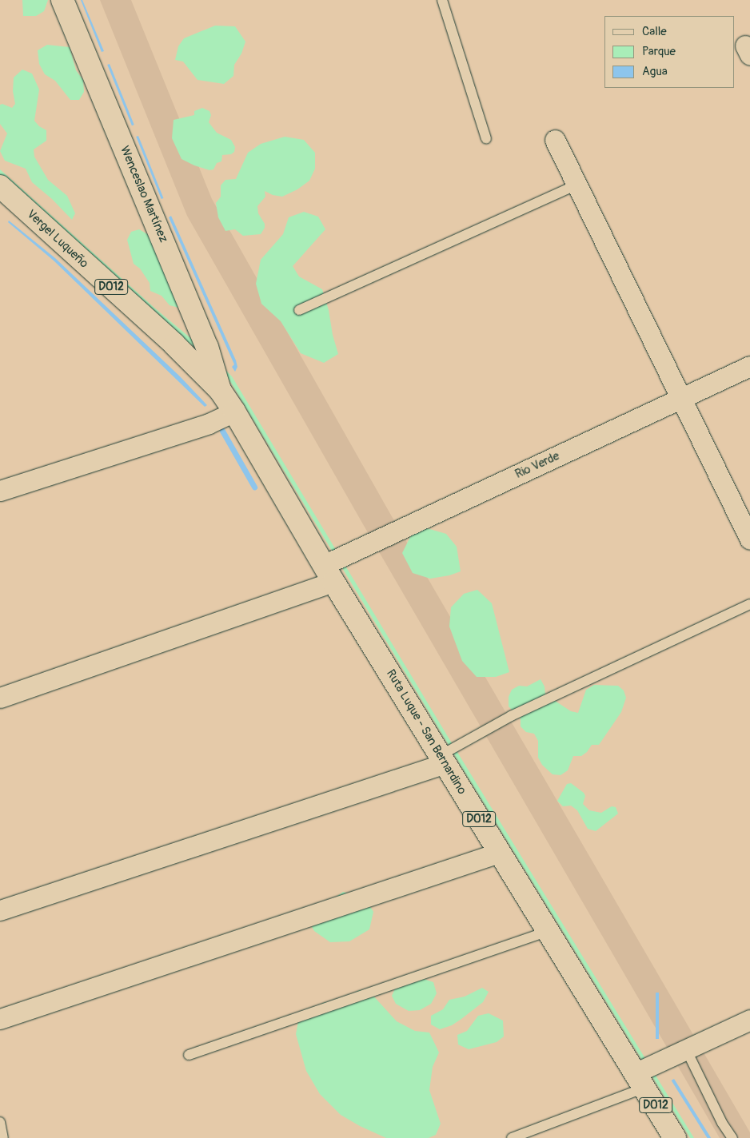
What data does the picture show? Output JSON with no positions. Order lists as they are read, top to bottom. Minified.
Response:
{"streets":{"main road":["Wenceslao Martínez","Vergel Luqueño","D012","Ruta Luque - San Bernardino"],"street":["Rio Verde"]},"crossings":[["Wenceslao Martínez","Vergel Luqueño"],["Wenceslao Martínez","Ruta Luque - San Bernardino"],["Vergel Luqueño","Ruta Luque - San Bernardino"],["D012","Ruta Luque - San Bernardino"],["Rio Verde","Ruta Luque - San Bernardino"]],"legend":["Calle","Parque","Agua"]}
